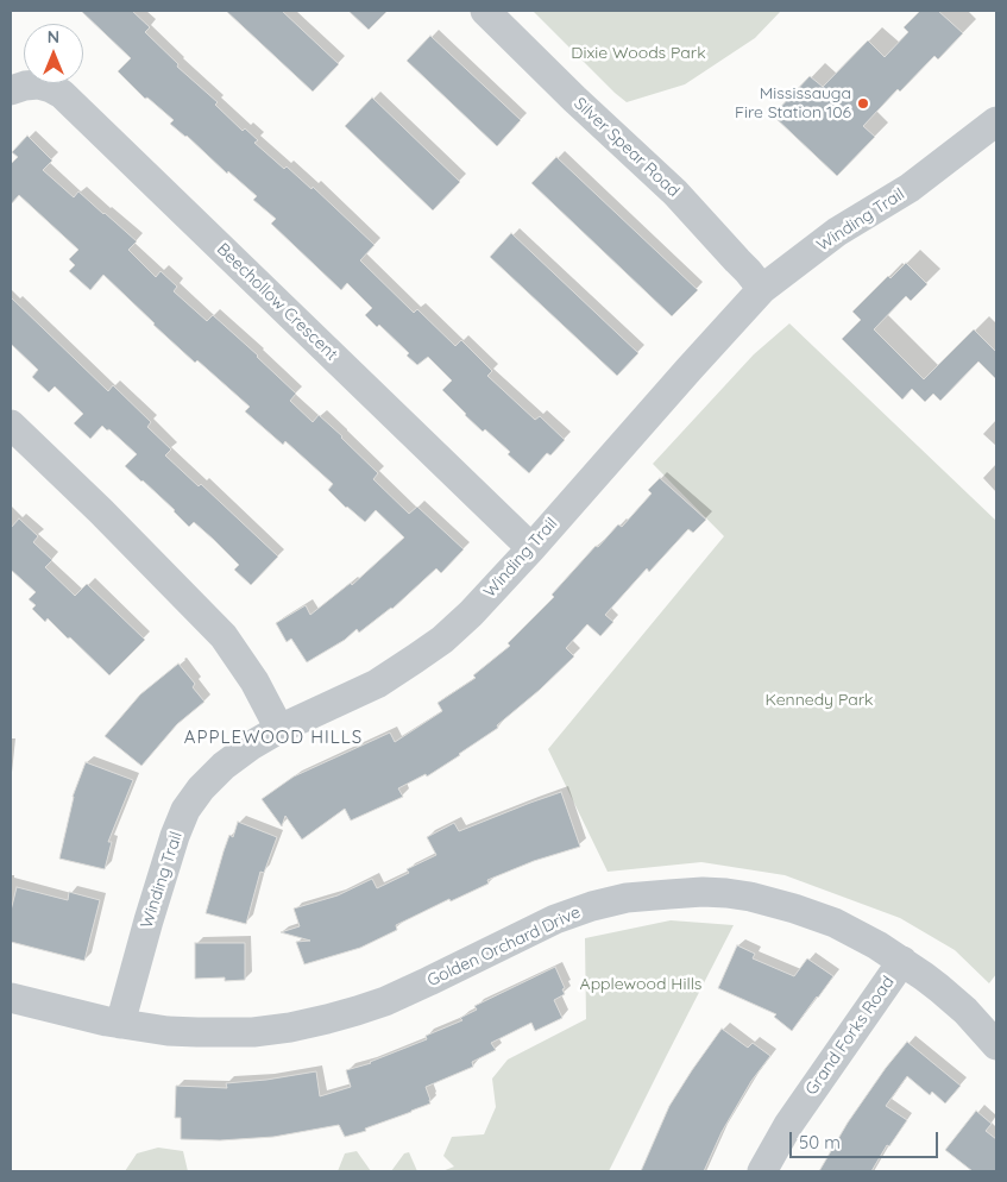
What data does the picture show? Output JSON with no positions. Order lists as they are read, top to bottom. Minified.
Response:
{"streets":{"street":["Silver Spear Road","Winding Trail","Beechollow Crescent","Golden Orchard Drive","Grand Forks Road"]},"crossings":[["Silver Spear Road","Winding Trail"],["Winding Trail","Beechollow Crescent"],["Winding Trail","Golden Orchard Drive"],["Golden Orchard Drive","Grand Forks Road"]],"districts":["APPLEWOOD HILLS"],"parks":["Dixie Woods Park","Kennedy Park","Applewood Hills"],"places":["Mississauga Fire Station 106"],"scale_bar":"50 m","north":"top"}
